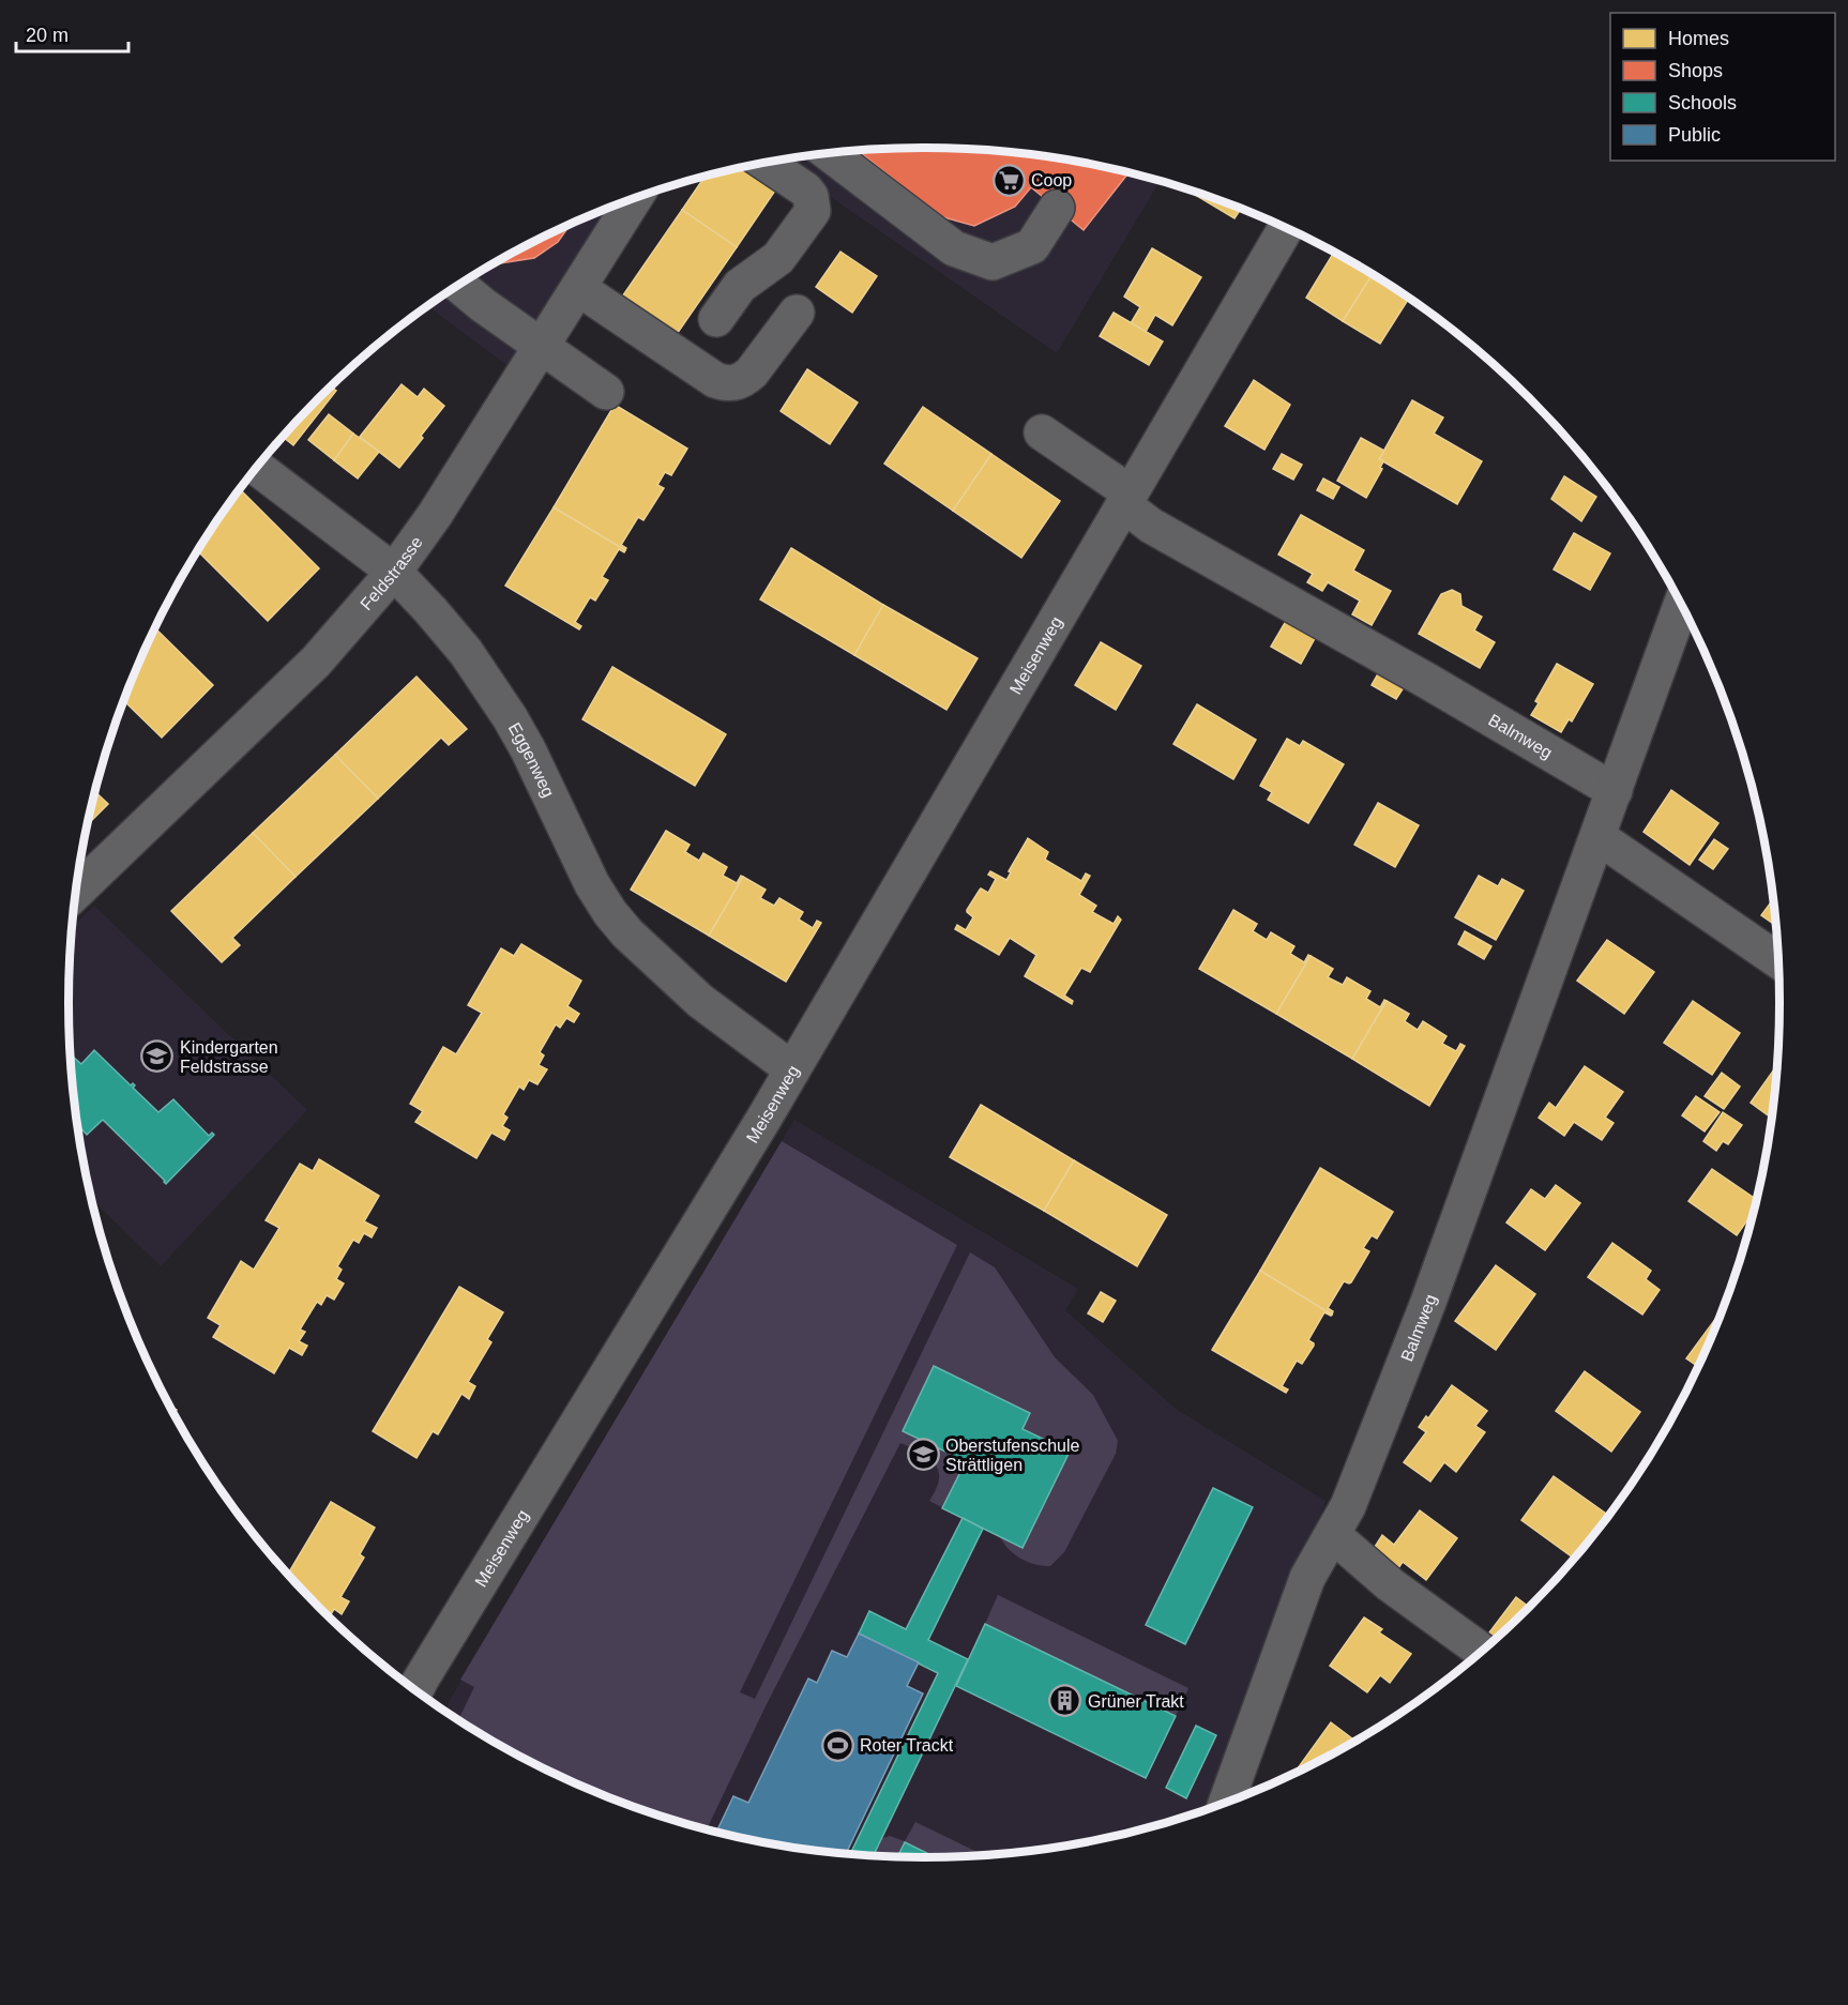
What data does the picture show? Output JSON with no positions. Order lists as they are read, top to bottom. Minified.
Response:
{"streets":{"street":["Feldstrasse","Meisenweg","Balmweg","Eggenweg"]},"crossings":[["Feldstrasse","Eggenweg"],["Meisenweg","Balmweg"],["Meisenweg","Eggenweg"]],"places":{"supermarket":["Coop"],"school or university":["Kindergarten Feldstrasse","Oberstufenschule Strättligen"],"building":["Grüner Trakt"],"sports":["Roter Trackt"]},"legend":["Homes","Shops","Schools","Public"],"scale_bar":"20 m"}
